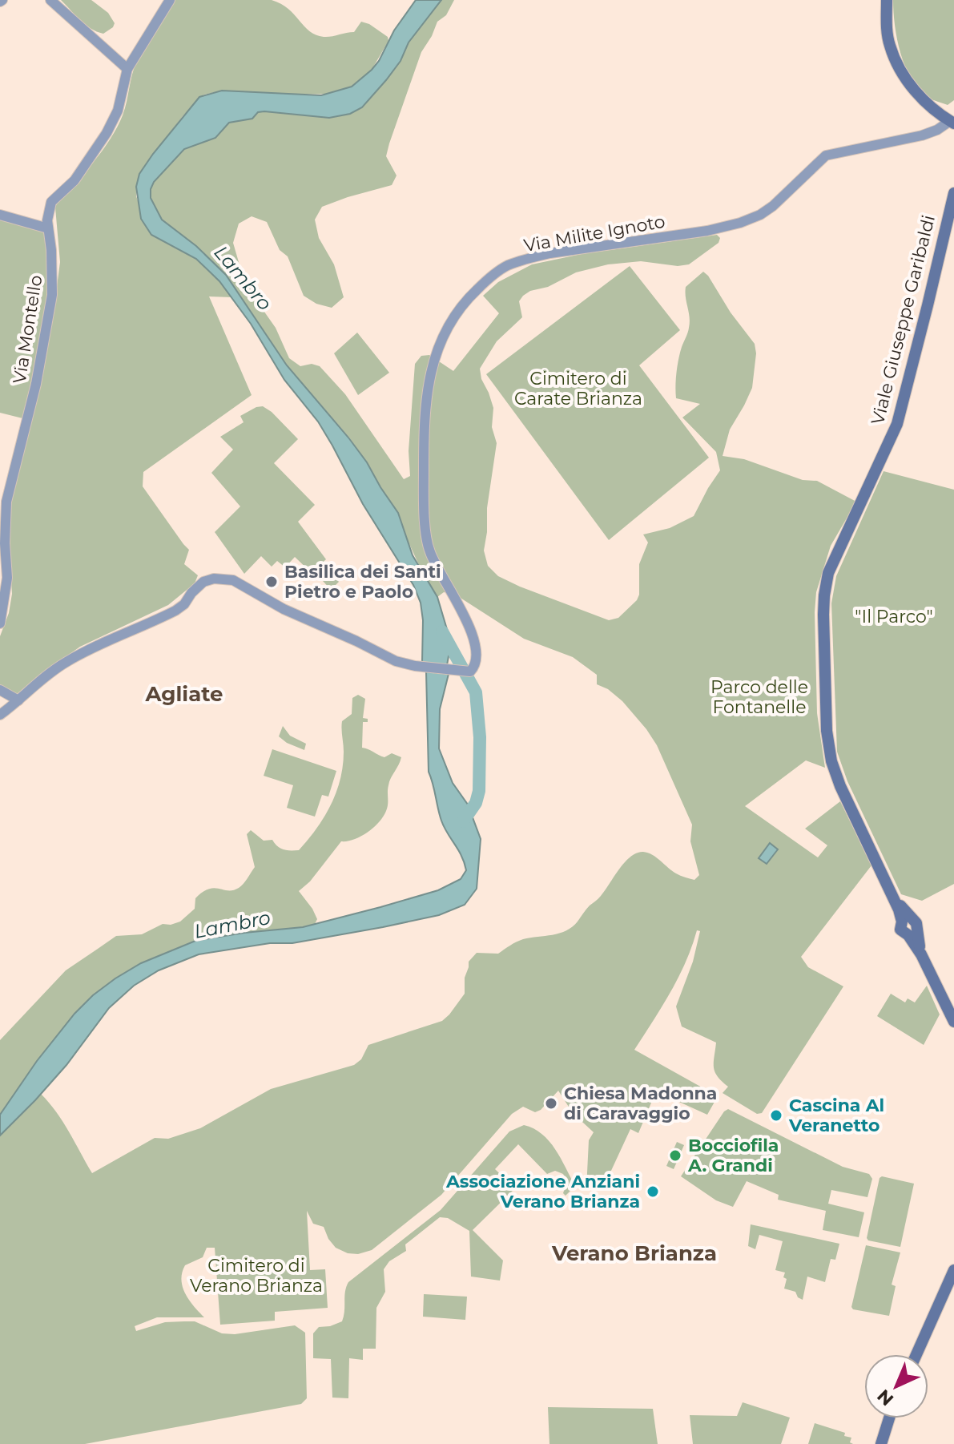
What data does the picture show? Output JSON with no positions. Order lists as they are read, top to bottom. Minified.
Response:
{"streets":{"main road":["Viale Giuseppe Garibaldi"],"street":["Via Milite Ignoto","Via Montello"]},"districts":["Agliate","Verano Brianza"],"water":["Lambro"],"parks":["Cimitero di Carate Brianza","\"Il Parco\"","Parco delle Fontanelle","Cimitero di Verano Brianza"],"places":["Basilica dei Santi Pietro e Paolo","Chiesa Madonna di Caravaggio","Cascina Al Veranetto","Bocciofila A. Grandi","Associazione Anziani Verano Brianza"],"north":"bottom left"}
